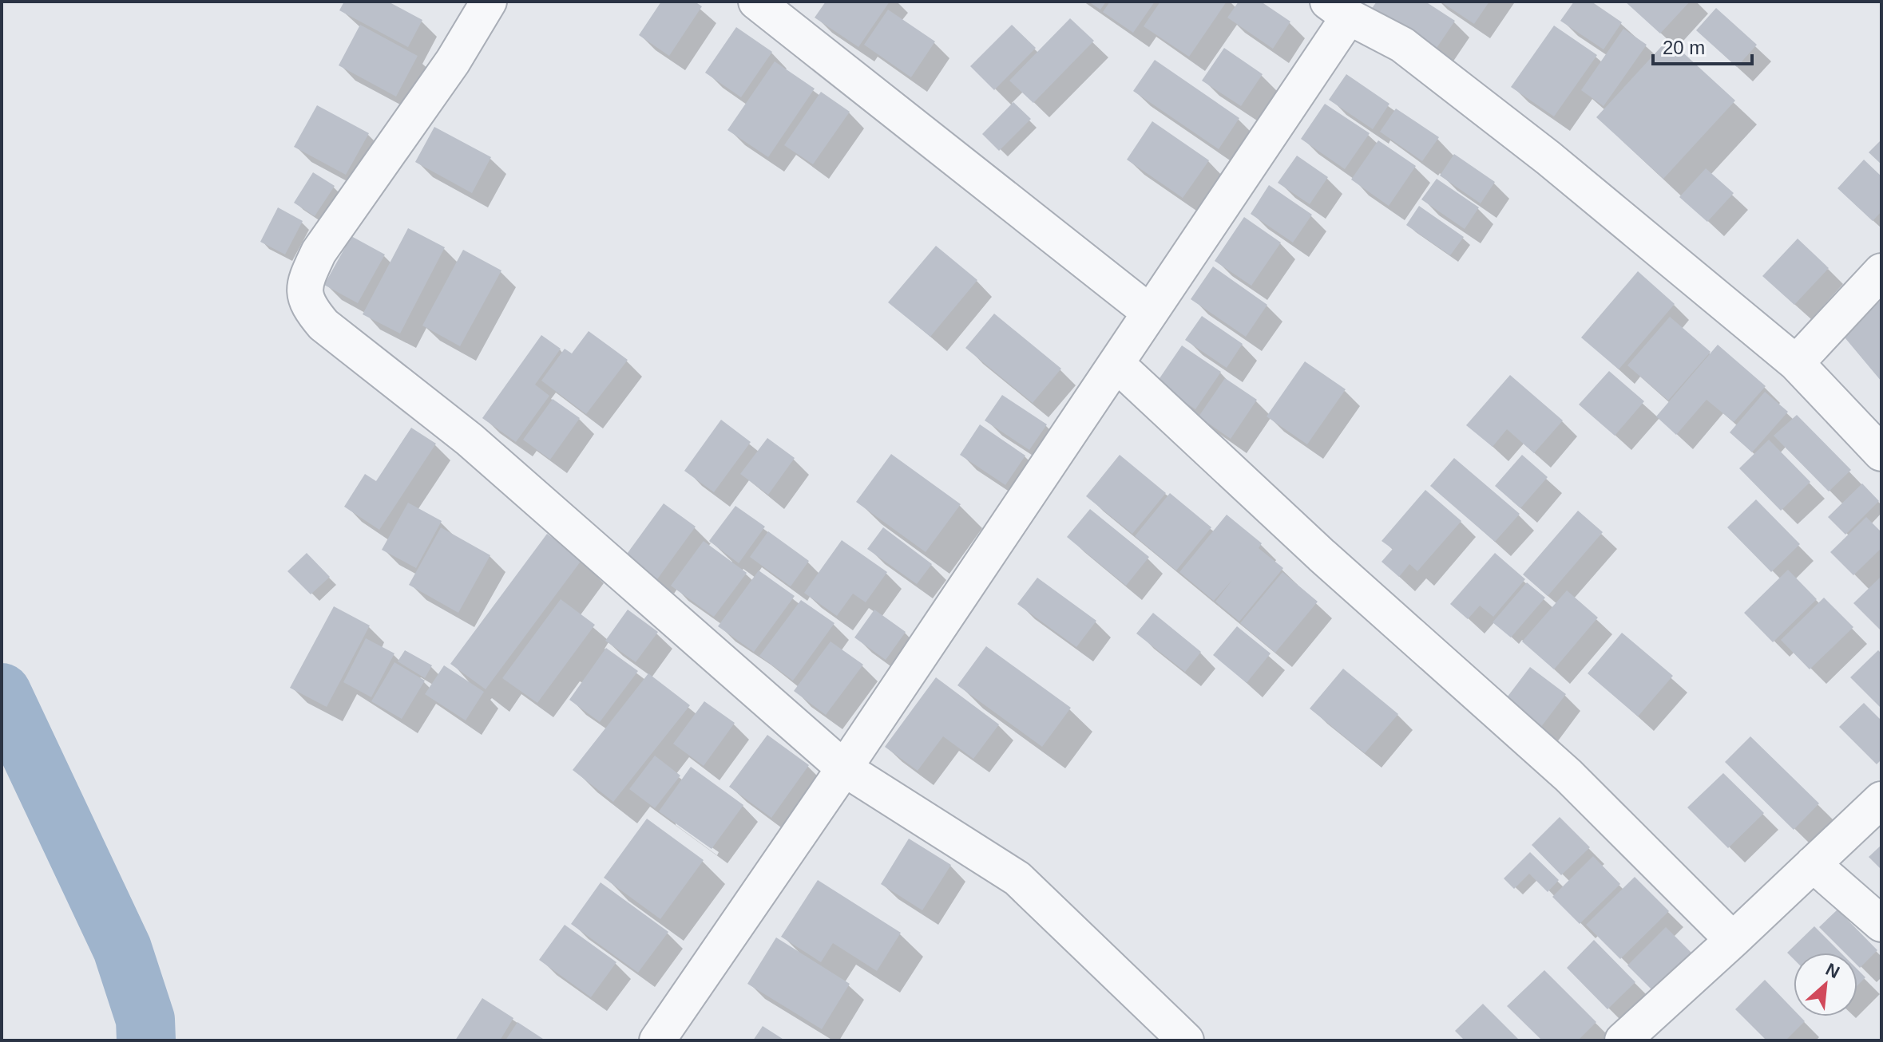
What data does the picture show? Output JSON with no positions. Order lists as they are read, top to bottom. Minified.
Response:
{"scale_bar":"20 m","north":"top right"}
